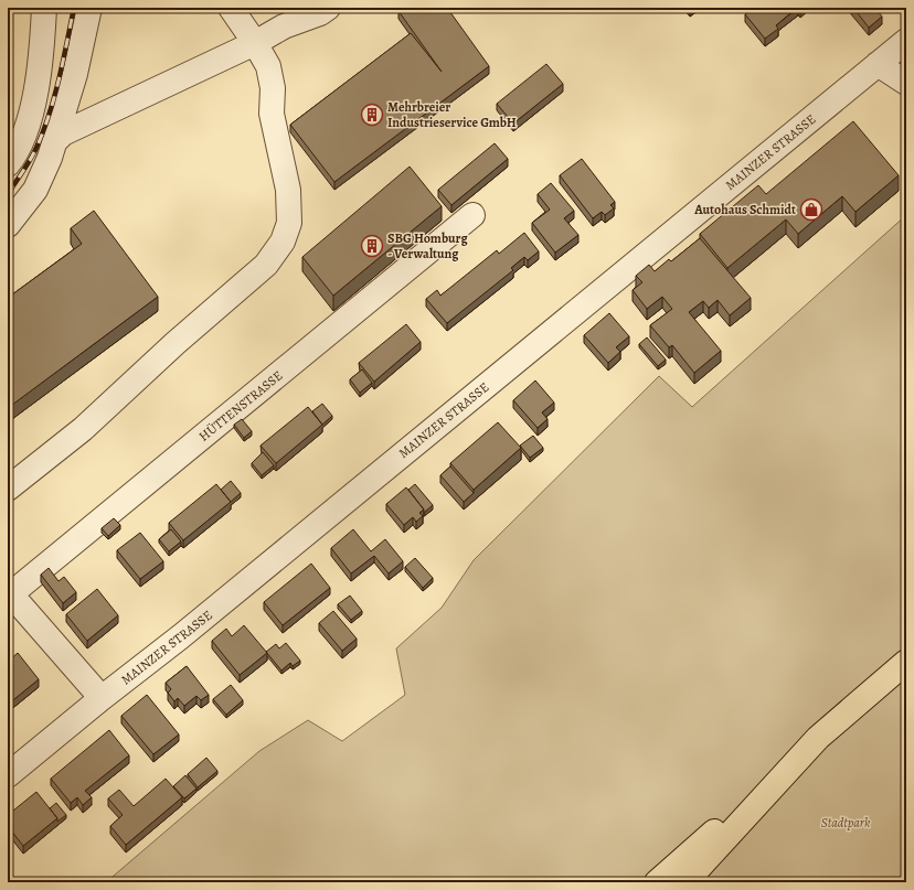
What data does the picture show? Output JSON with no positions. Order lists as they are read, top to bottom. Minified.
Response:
{"streets":{"street":["MAINZER STRASSE","HÜTTENSTRASSE"]},"parks":["Stadtpark"],"places":{"building":["Mehrbreier Industrieservice GmbH","SBG Homburg - Verwaltung"],"shop":["Autohaus Schmidt"]}}
